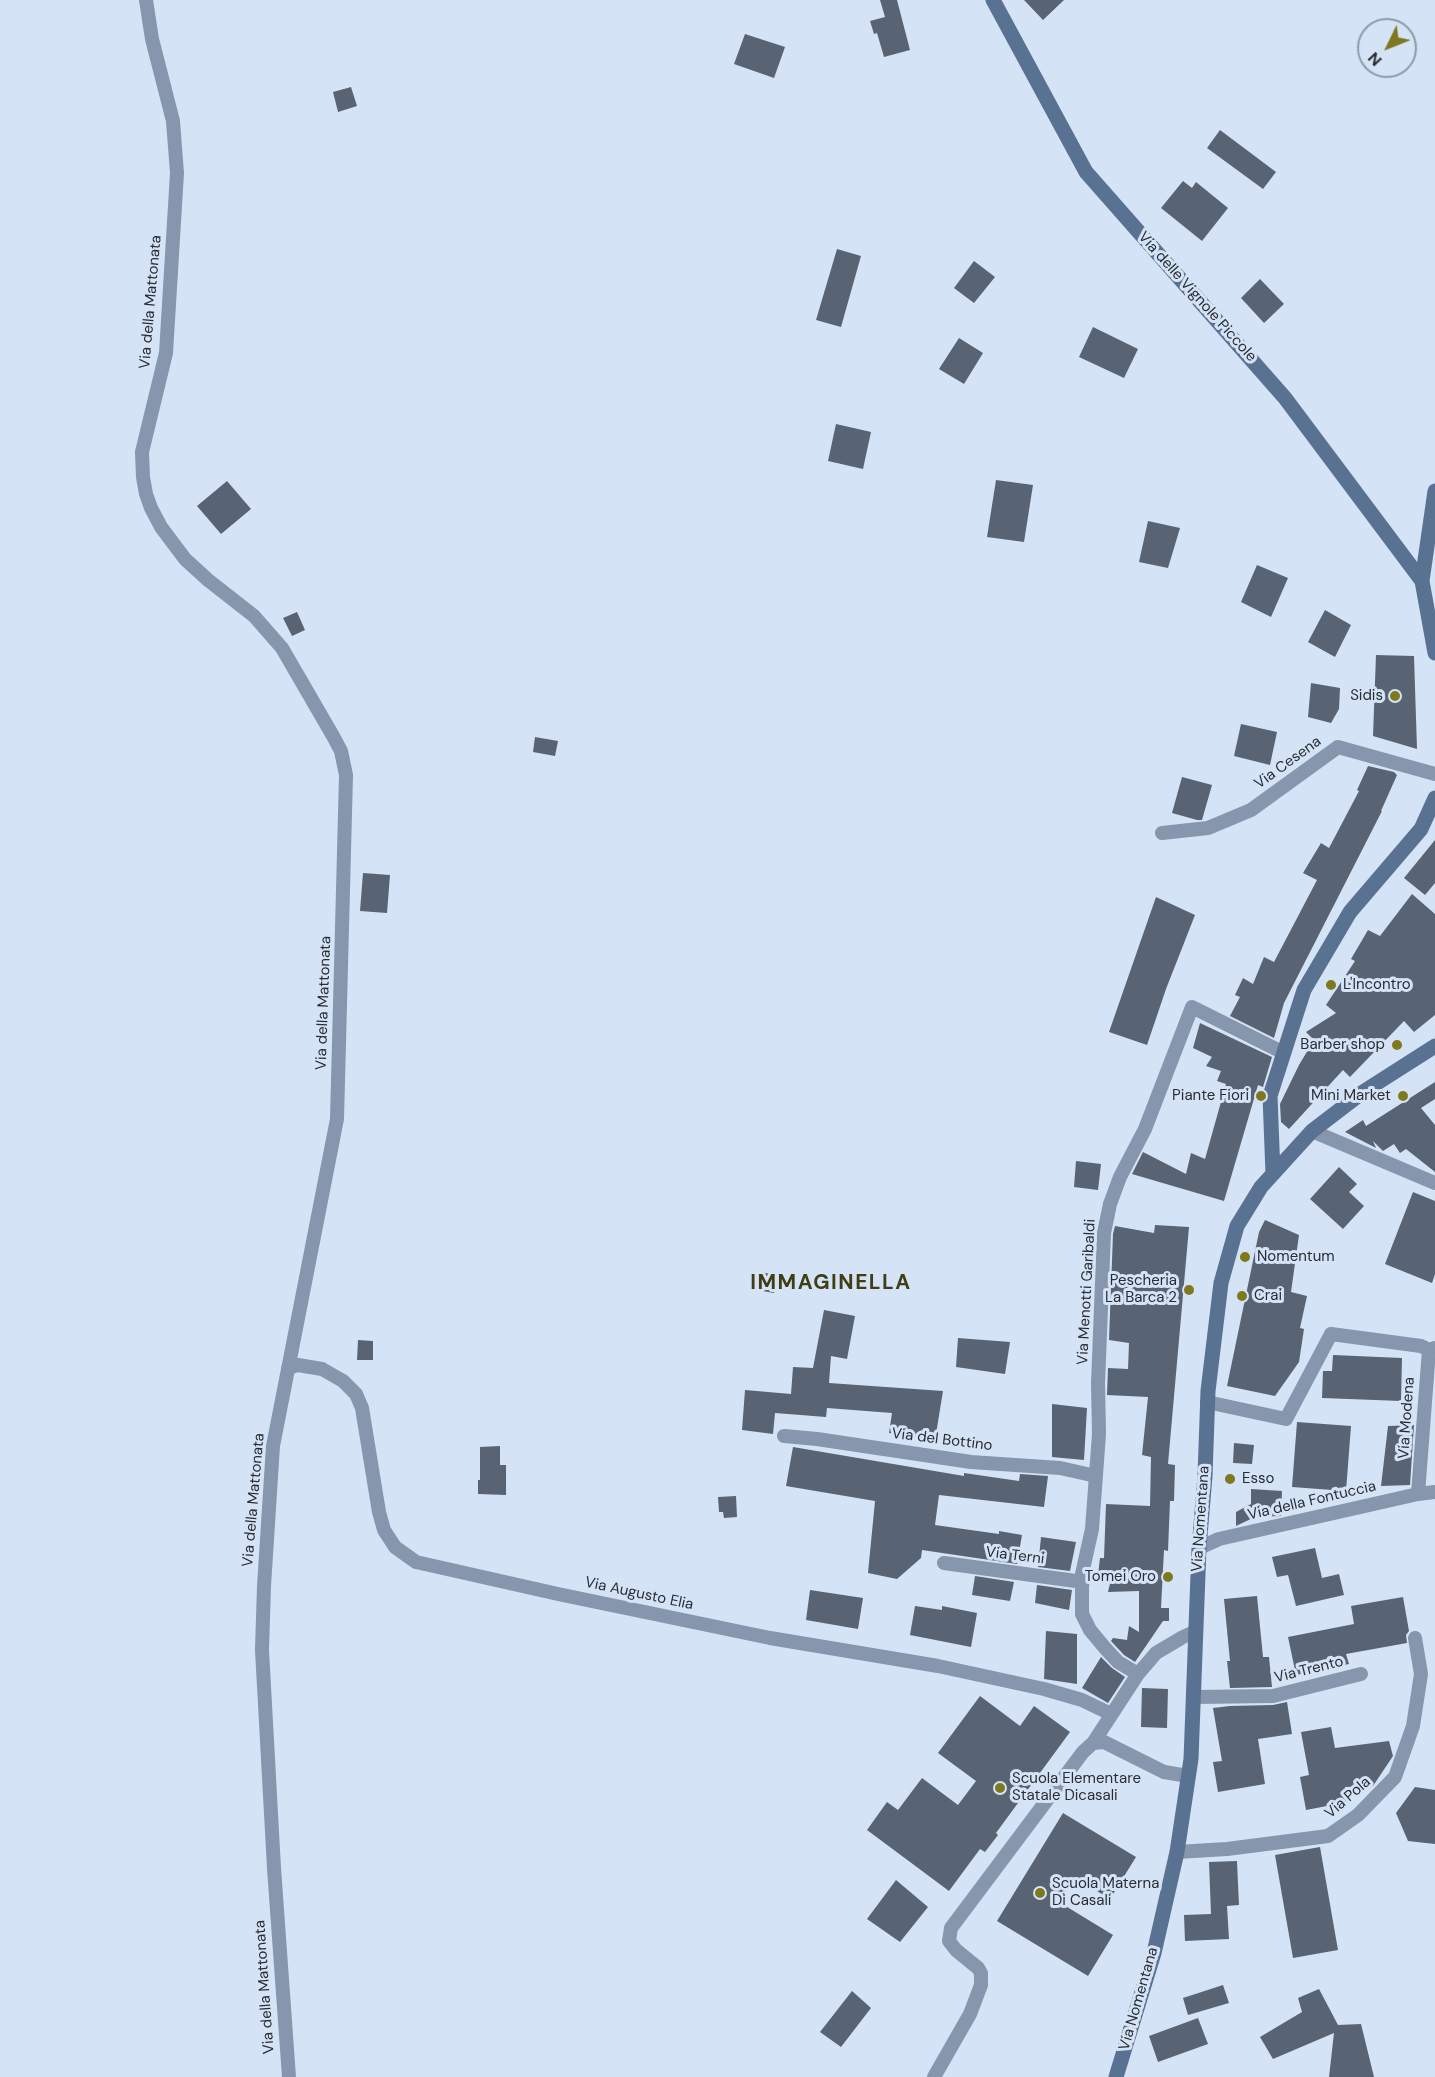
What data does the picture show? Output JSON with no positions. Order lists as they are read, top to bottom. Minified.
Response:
{"streets":{"street":["Via delle Vignole Piccole","Via della Mattonata","Via Cesena","Via Menotti Garibaldi","Via Modena","Via del Bottino","Via della Fontuccia","Via Nomentana","Via Terni","Via Augusto Elia","Via Trento","Via Pola"]},"crossings":[["Via della Mattonata","Via Augusto Elia"],["Via Menotti Garibaldi","Via del Bottino"],["Via Menotti Garibaldi","Via Terni"],["Via Modena","Via della Fontuccia"],["Via della Fontuccia","Via Nomentana"],["Via Nomentana","Via Trento"],["Via Nomentana","Via Pola"]],"districts":["IMMAGINELLA"],"places":["Sidis","L'Incontro","Barber shop","Piante Fiori","Mini Market","Nomentum","Pescheria La Barca 2","Crai","Esso","Tomei Oro","Scuola Elementare Statale Dicasali","Scuola Materna Di Casali"],"north":"bottom left"}
